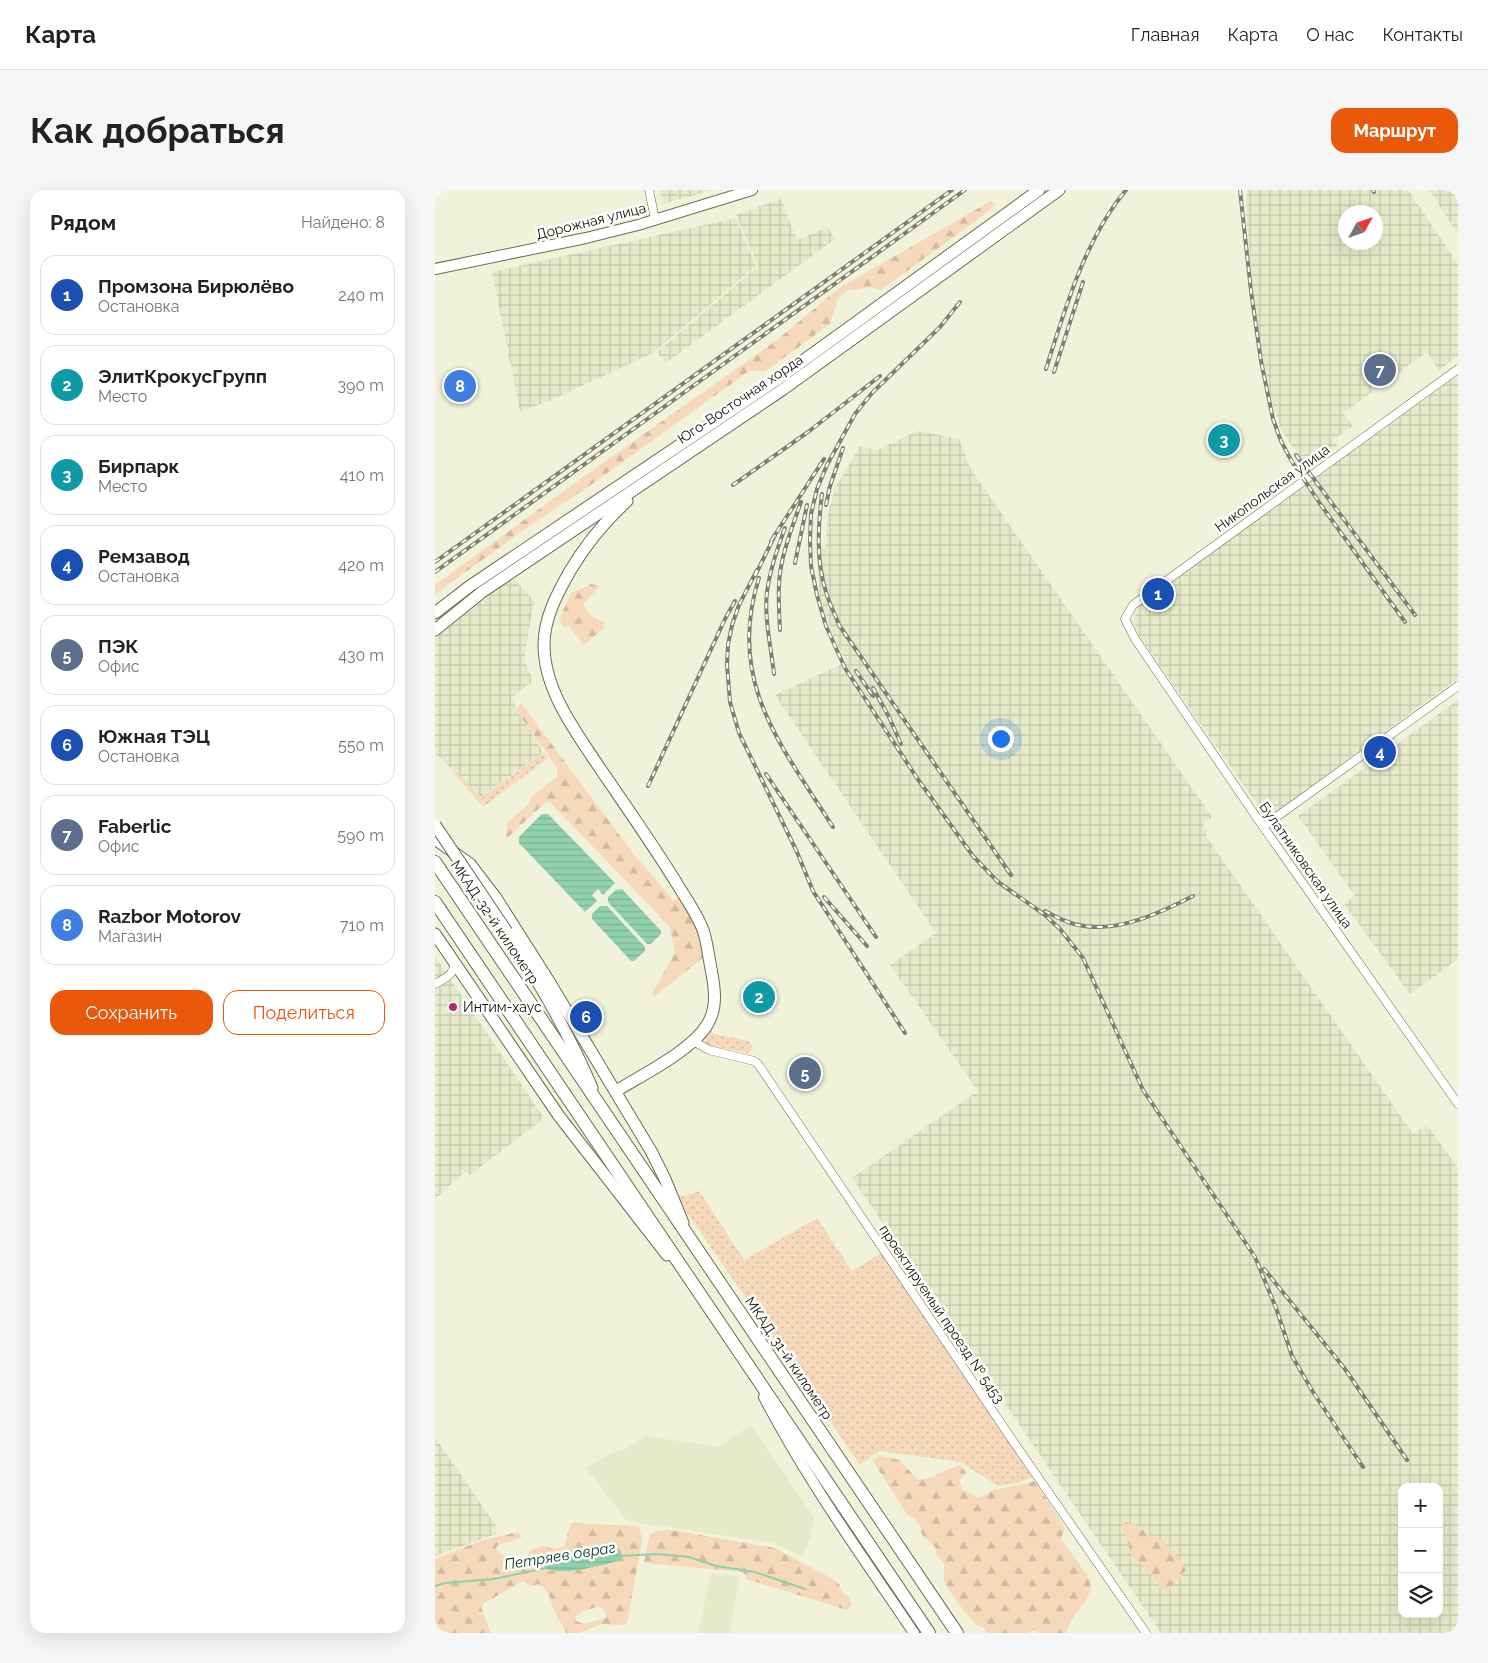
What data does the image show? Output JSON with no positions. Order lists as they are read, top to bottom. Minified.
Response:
{"streets":{"highway":["МКАД, 32-й километр","МКАД, 31-й километр"],"main road":["Дорожная улица","Юго-Восточная хорда"],"street":["Никопольская улица","Булатниковская улица","проектируемый проезд № 5453"]},"crossings":[["Никопольская улица","Булатниковская улица"],["МКАД, 32-й километр","МКАД, 31-й километр"]],"water":["Петряев овраг"],"places":["Интим-хаус"],"north":"top right","page":{"header":"Карта","nav":["Главная","Карта","О нас","Контакты"],"buttons":["Маршрут",["Сохранить","Поделиться"]],"title":"Как добраться","heading":["Рядом","Найдено: 8"],"list":[{"mark":"1","name":"Промзона Бирюлёво","note":"Остановка","value":"240 m"},{"mark":"2","name":"ЭлитКрокусГрупп","note":"Место","value":"390 m"},{"mark":"3","name":"Бирпарк","note":"Место","value":"410 m"},{"mark":"4","name":"Ремзавод","note":"Остановка","value":"420 m"},{"mark":"5","name":"ПЭК","note":"Офис","value":"430 m"},{"mark":"6","name":"Южная ТЭЦ","note":"Остановка","value":"550 m"},{"mark":"7","name":"Faberlic","note":"Офис","value":"590 m"},{"mark":"8","name":"Razbor Motorov","note":"Магазин","value":"710 m"}],"pins":["7","8","3","1","4","2","6","5"],"map_buttons":["+","−"]}}
